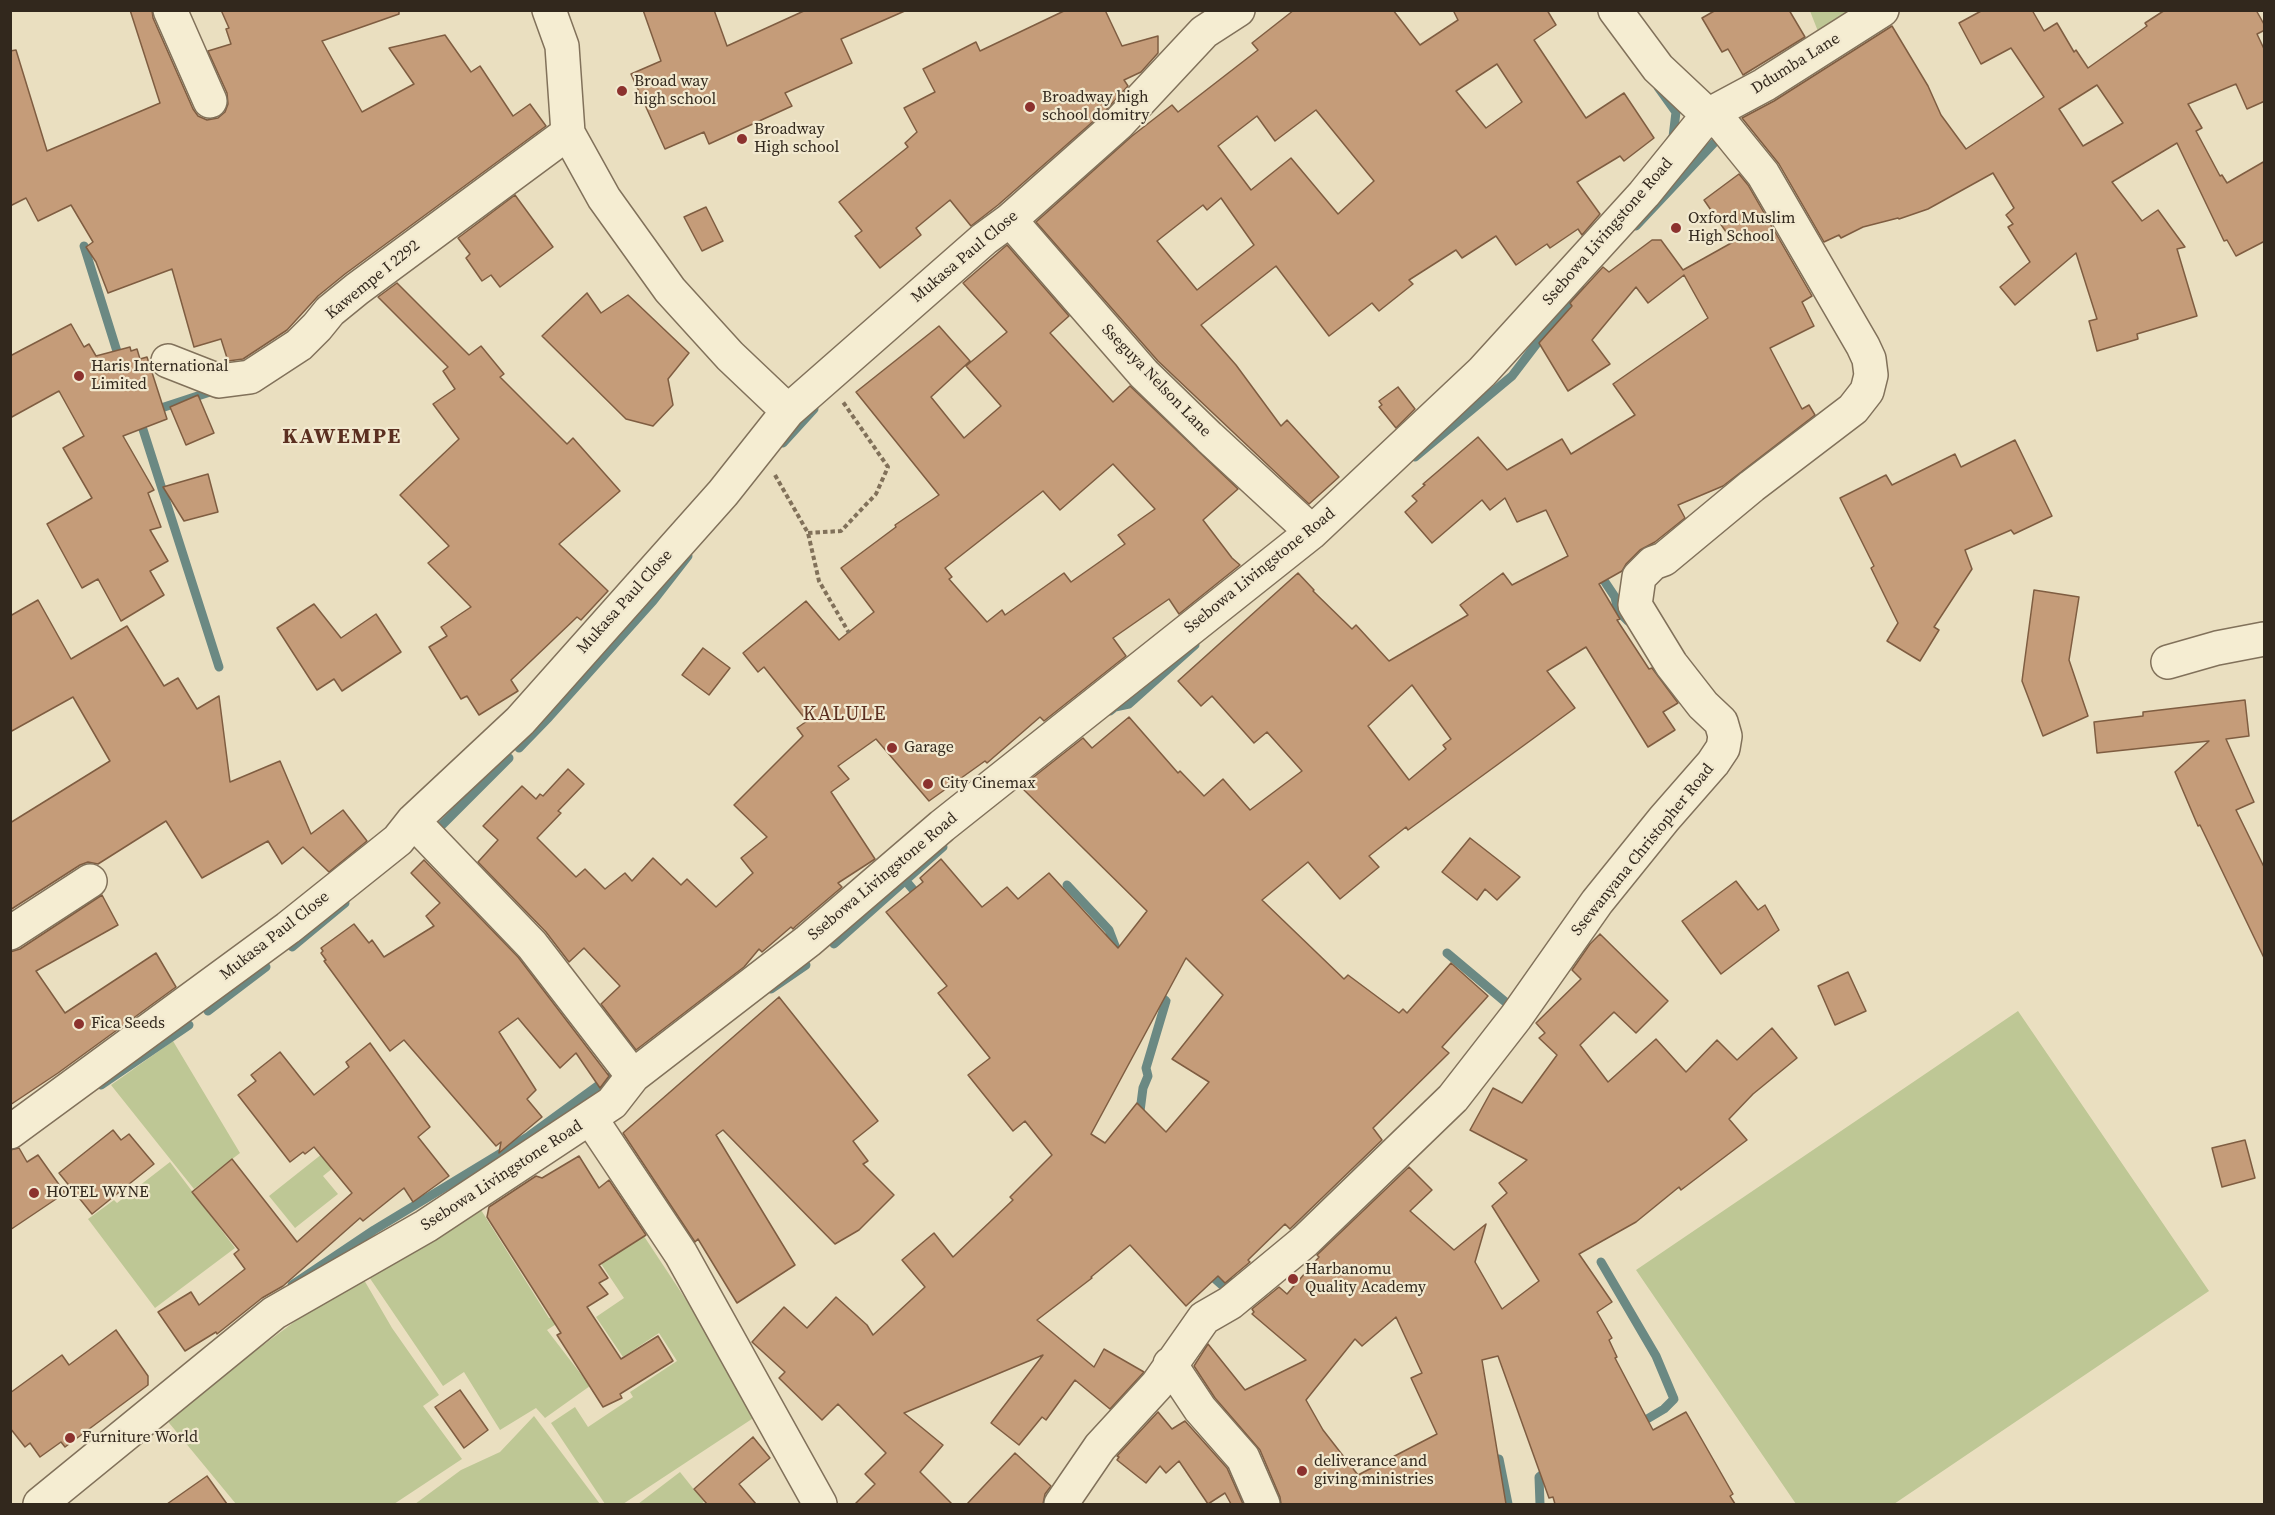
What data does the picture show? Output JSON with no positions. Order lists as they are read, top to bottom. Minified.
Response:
{"streets":{"street":["Ddumba Lane","Ssebowa Livingstone Road","Mukasa Paul Close","Kawempe I 2292","Sseguya Nelson Lane","Ssewanyana Christopher Road"]},"crossings":[["Ddumba Lane","Ssebowa Livingstone Road"],["Ddumba Lane","Ssewanyana Christopher Road"],["Ssebowa Livingstone Road","Sseguya Nelson Lane"],["Ssebowa Livingstone Road","Ssewanyana Christopher Road"],["Mukasa Paul Close","Sseguya Nelson Lane"]],"districts":["KAWEMPE","KALULE"],"places":["Broad way high school","Broadway high school domitry","Broadway High school","Oxford Muslim High School","Haris International Limited","Garage","City Cinemax","Fica Seeds","HOTEL WYNE","Harbanomu Quality Academy","Furniture World","deliverance and giving ministries"]}
